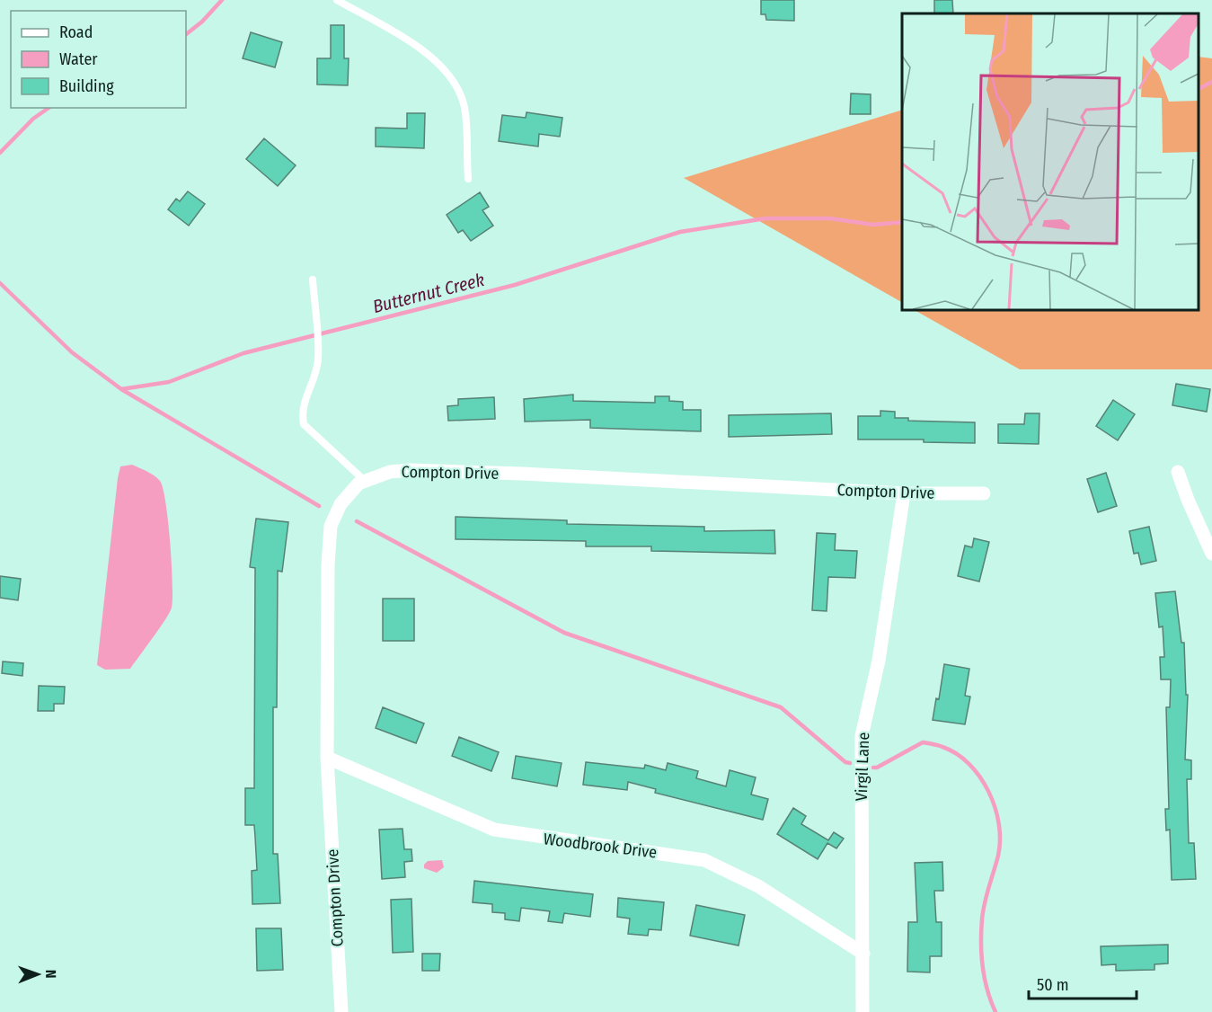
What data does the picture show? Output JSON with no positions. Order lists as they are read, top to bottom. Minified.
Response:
{"streets":{"street":["Compton Drive","Virgil Lane","Woodbrook Drive"]},"crossings":[["Compton Drive","Virgil Lane"],["Compton Drive","Woodbrook Drive"],["Virgil Lane","Woodbrook Drive"]],"water":["Butternut Creek"],"legend":["Road","Water","Building"],"scale_bar":"50 m","north":"right"}
